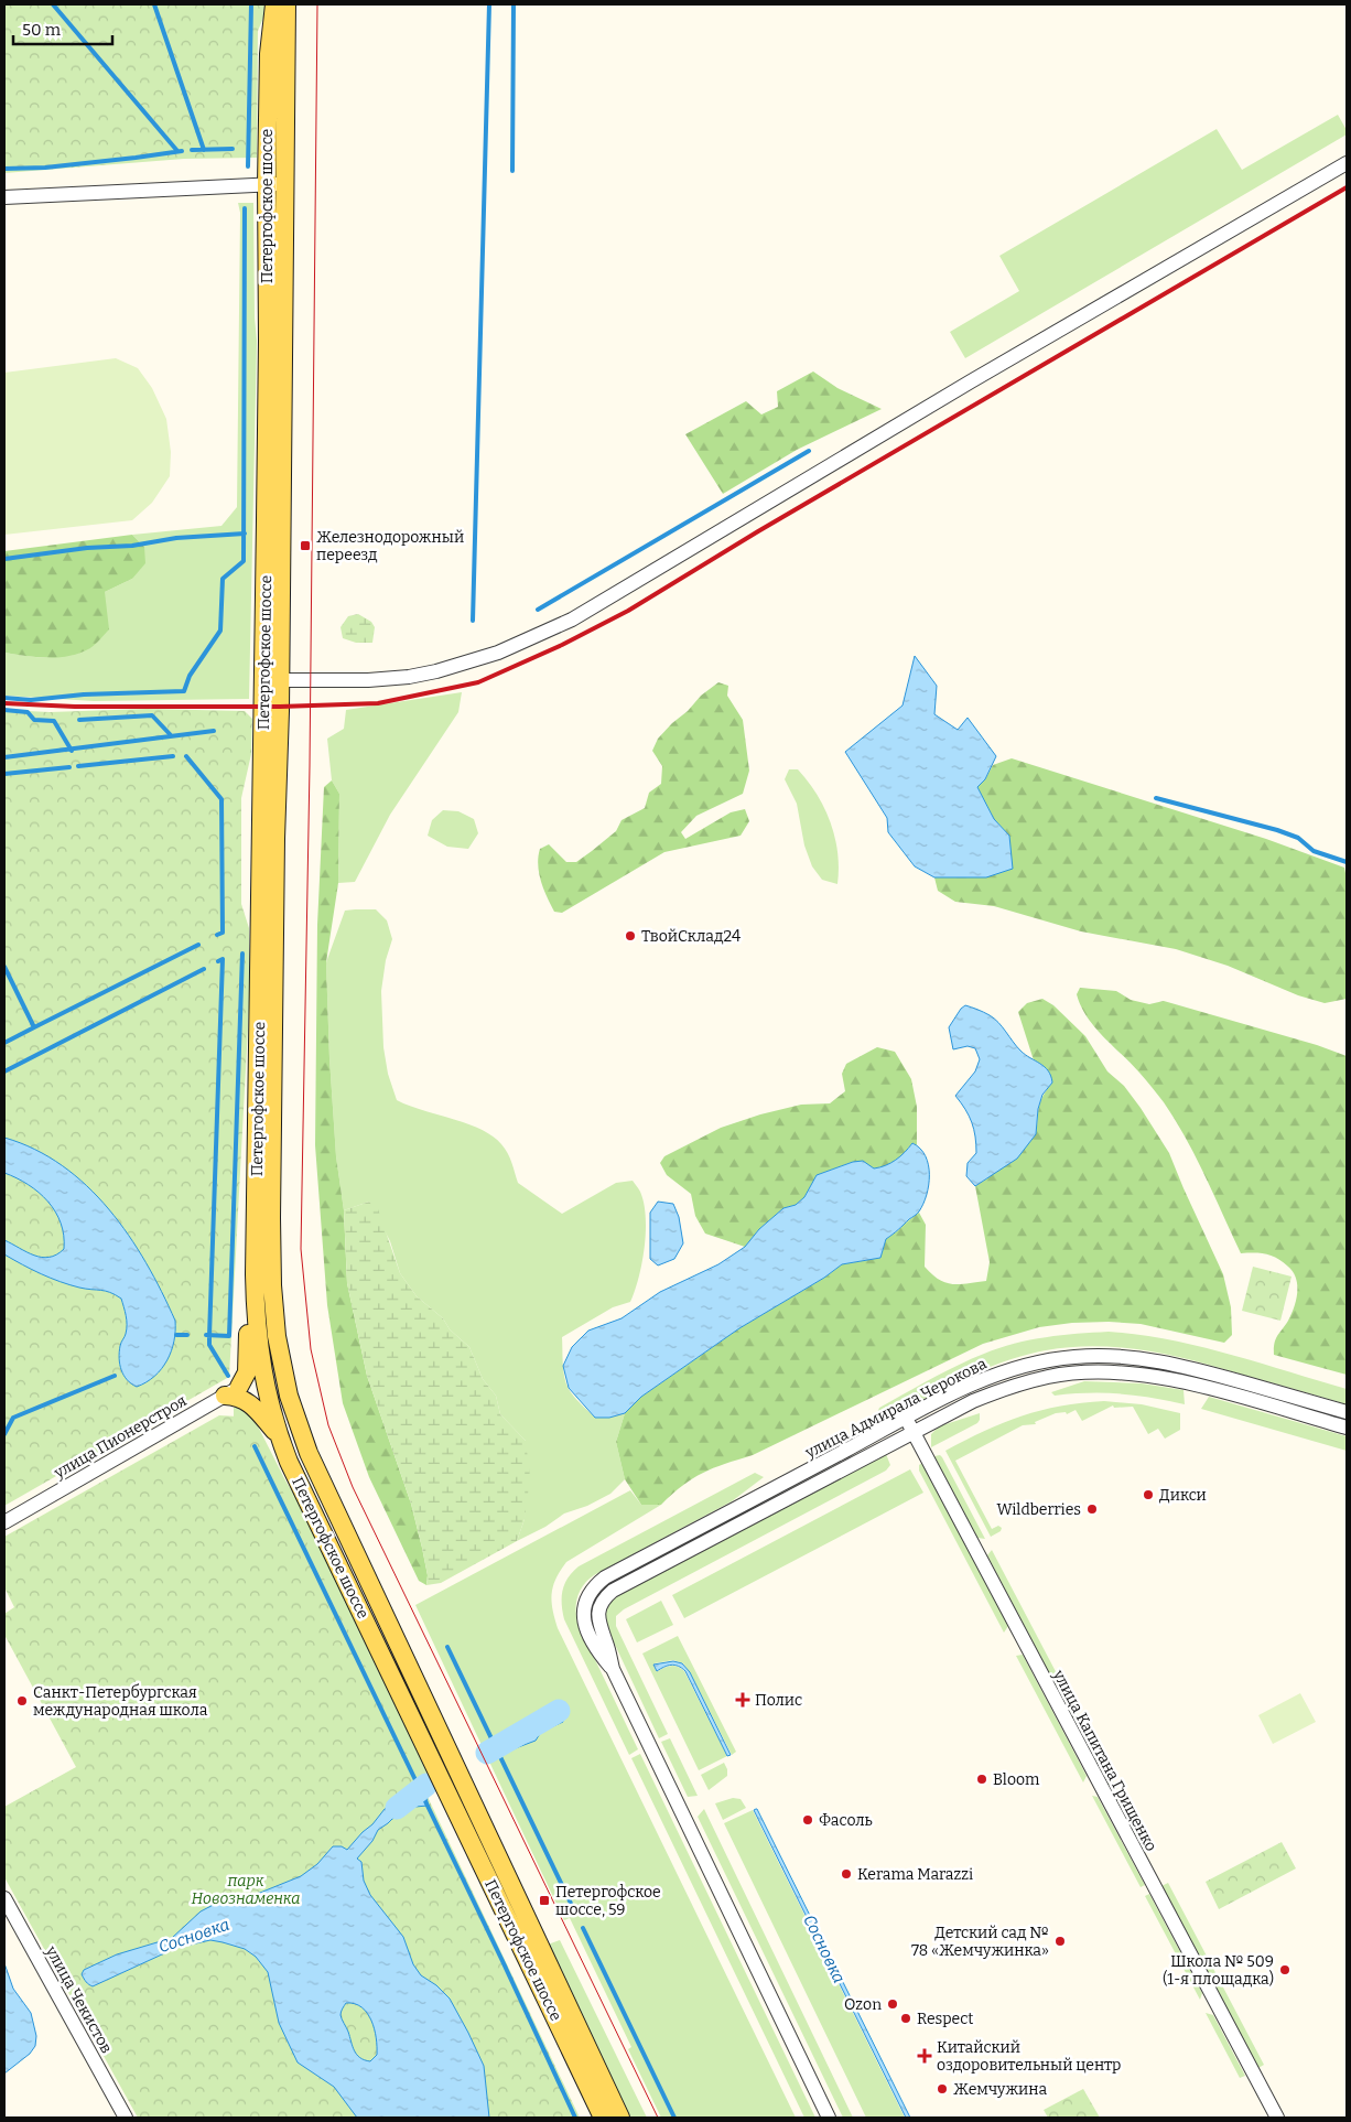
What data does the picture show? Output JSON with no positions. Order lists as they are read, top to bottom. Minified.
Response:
{"streets":{"main road":["Петергофское шоссе"],"street":["улица Адмирала Черокова","улица Пионерстроя","улица Капитана Грищенко","улица Чекистов"]},"crossings":[["Петергофское шоссе","улица Пионерстроя"],["улица Адмирала Черокова","улица Капитана Грищенко"]],"water":["Сосновка"],"parks":["парк Новознаменка"],"places":{"transit":["Железнодорожный переезд","Петергофское шоссе, 59"],"other":["ТвойСклад24","Дикси","Wildberries","Санкт-Петербургская международная школа","Bloom","Фасоль","Kerama Marazzi","Детский сад № 78 «Жемчужинка»","Школа № 509 (1-я площадка)","Ozon","Respect","Жемчужина"],"health":["Полис","Китайский оздоровительный центр"]},"scale_bar":"50 m"}
